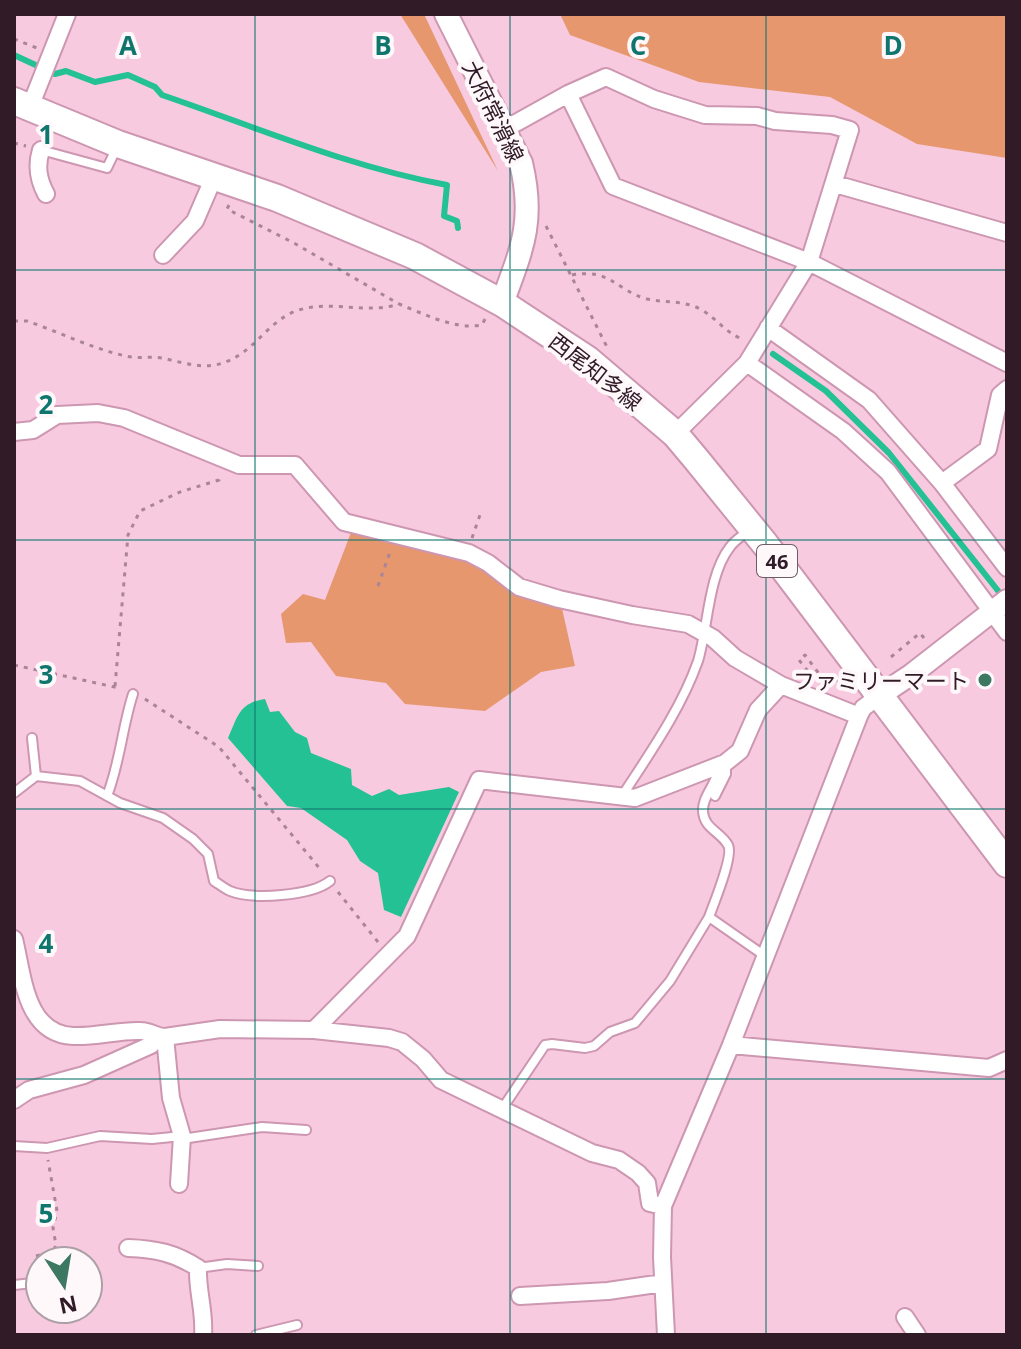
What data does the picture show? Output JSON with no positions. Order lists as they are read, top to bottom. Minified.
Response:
{"streets":{"main road":["大府常滑線","西尾知多線","46"]},"crossings":[["大府常滑線","西尾知多線"]],"places":["ファミリーマート"],"north":"bottom","grid":{"columns":["A","B","C","D"],"rows":["1","2","3","4","5"]}}
